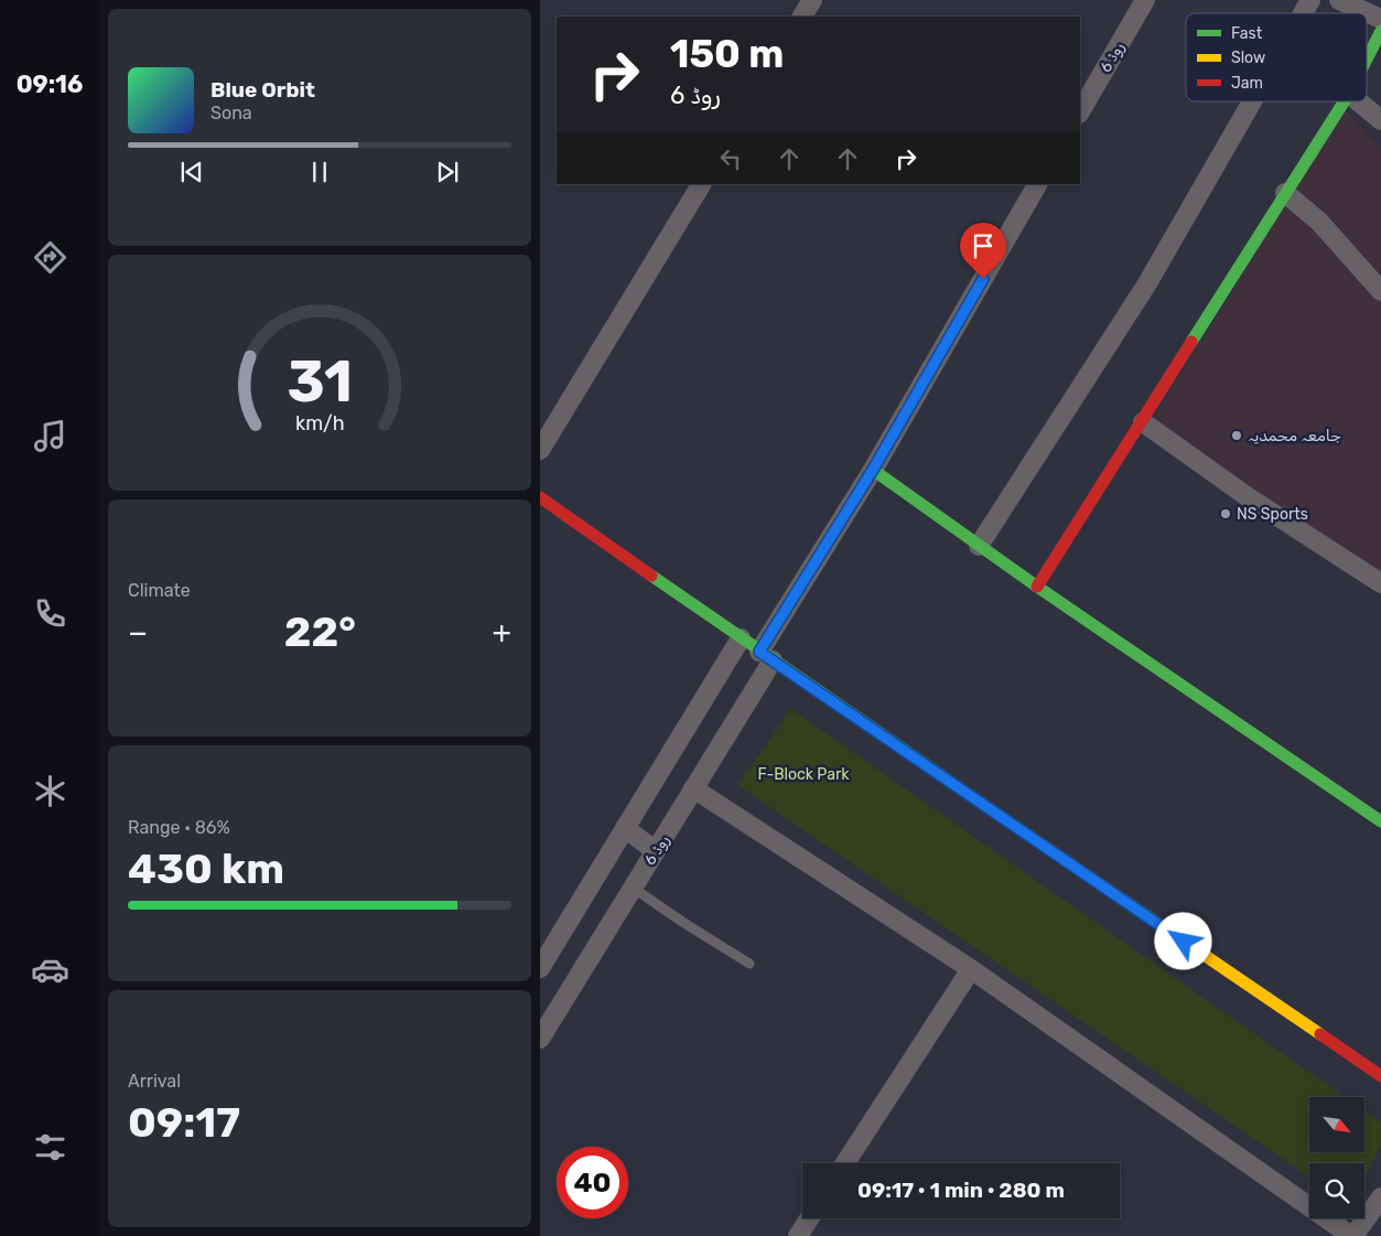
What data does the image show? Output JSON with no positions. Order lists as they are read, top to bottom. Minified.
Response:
{"streets":{"street":["روڈ 6"]},"parks":["F-Block Park"],"places":["جامعہ محمدیہ","NS Sports"],"legend":["Fast","Slow","Jam"],"north":"bottom right","page":{"tabs":"09:16","turn":["150 m","روڈ 6"],"song":["Blue Orbit","Sona"],"tile":["Climate",["Range · 86%","430 km"],["Arrival","09:17"]],"heat":["−","22°","+"],"limit":"40","trip":"09:17 · 1 min · 280 m","gauge":["31","km/h"]}}
